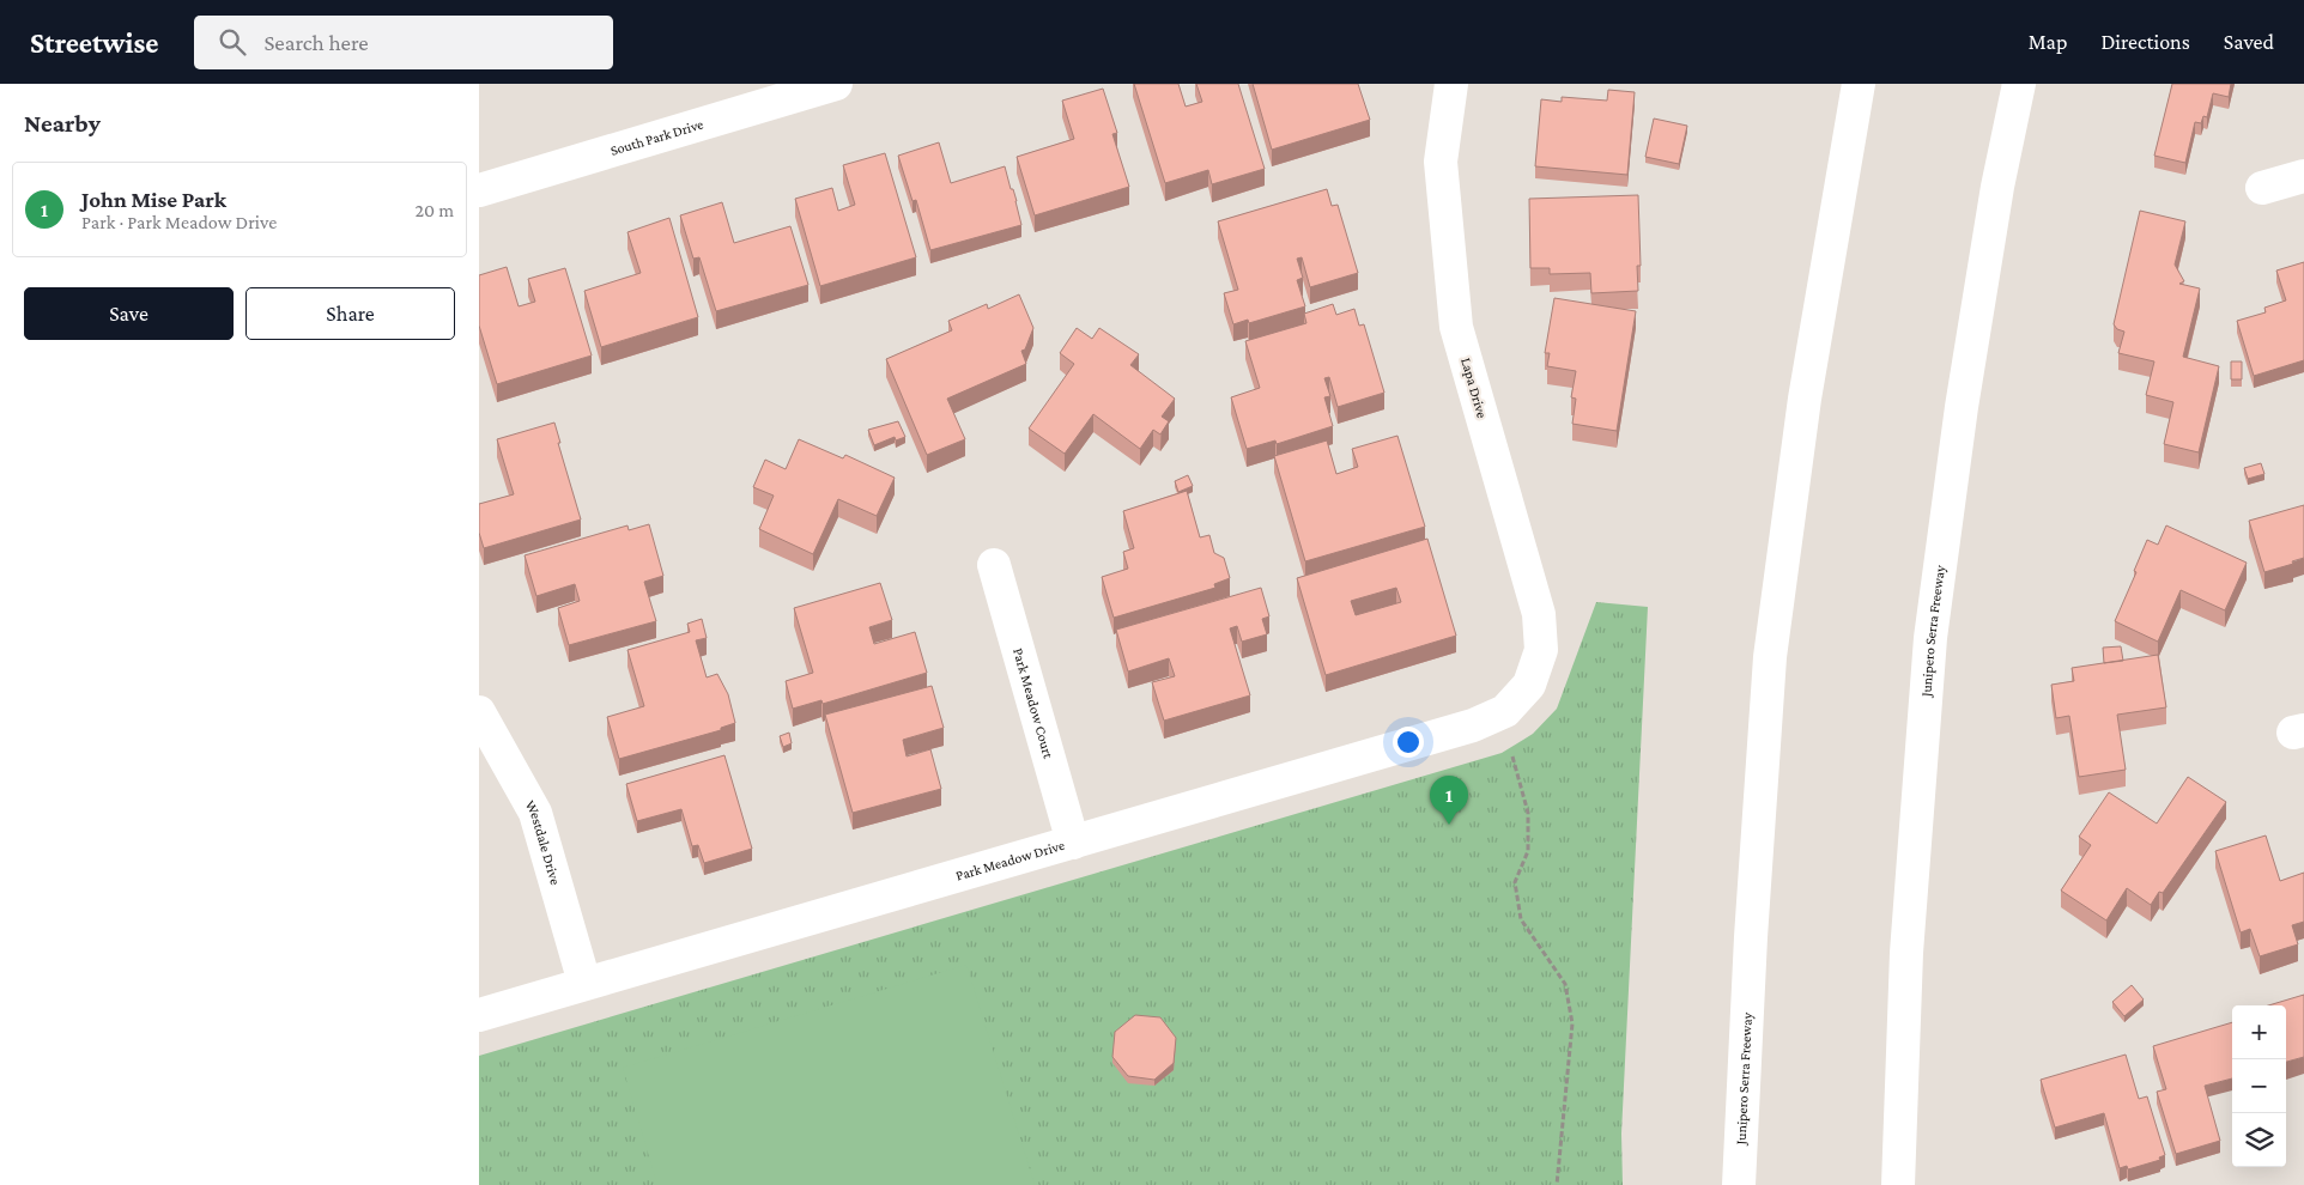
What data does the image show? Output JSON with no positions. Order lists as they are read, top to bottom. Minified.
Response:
{"streets":{"main road":["South Park Drive","Lapa Drive","Junipero Serra Freeway","Park Meadow Court","Westdale Drive","Park Meadow Drive"]},"crossings":[["Lapa Drive","Park Meadow Drive"],["Park Meadow Court","Park Meadow Drive"],["Westdale Drive","Park Meadow Drive"]],"page":{"header":"Streetwise","search":"Search here","nav":["Map","Directions","Saved"],"heading":"Nearby","list":[{"mark":"1","name":"John Mise Park","note":"Park · Park Meadow Drive","value":"20 m"}],"buttons":["Save","Share"],"pins":"1","map_buttons":["+","−"]}}
